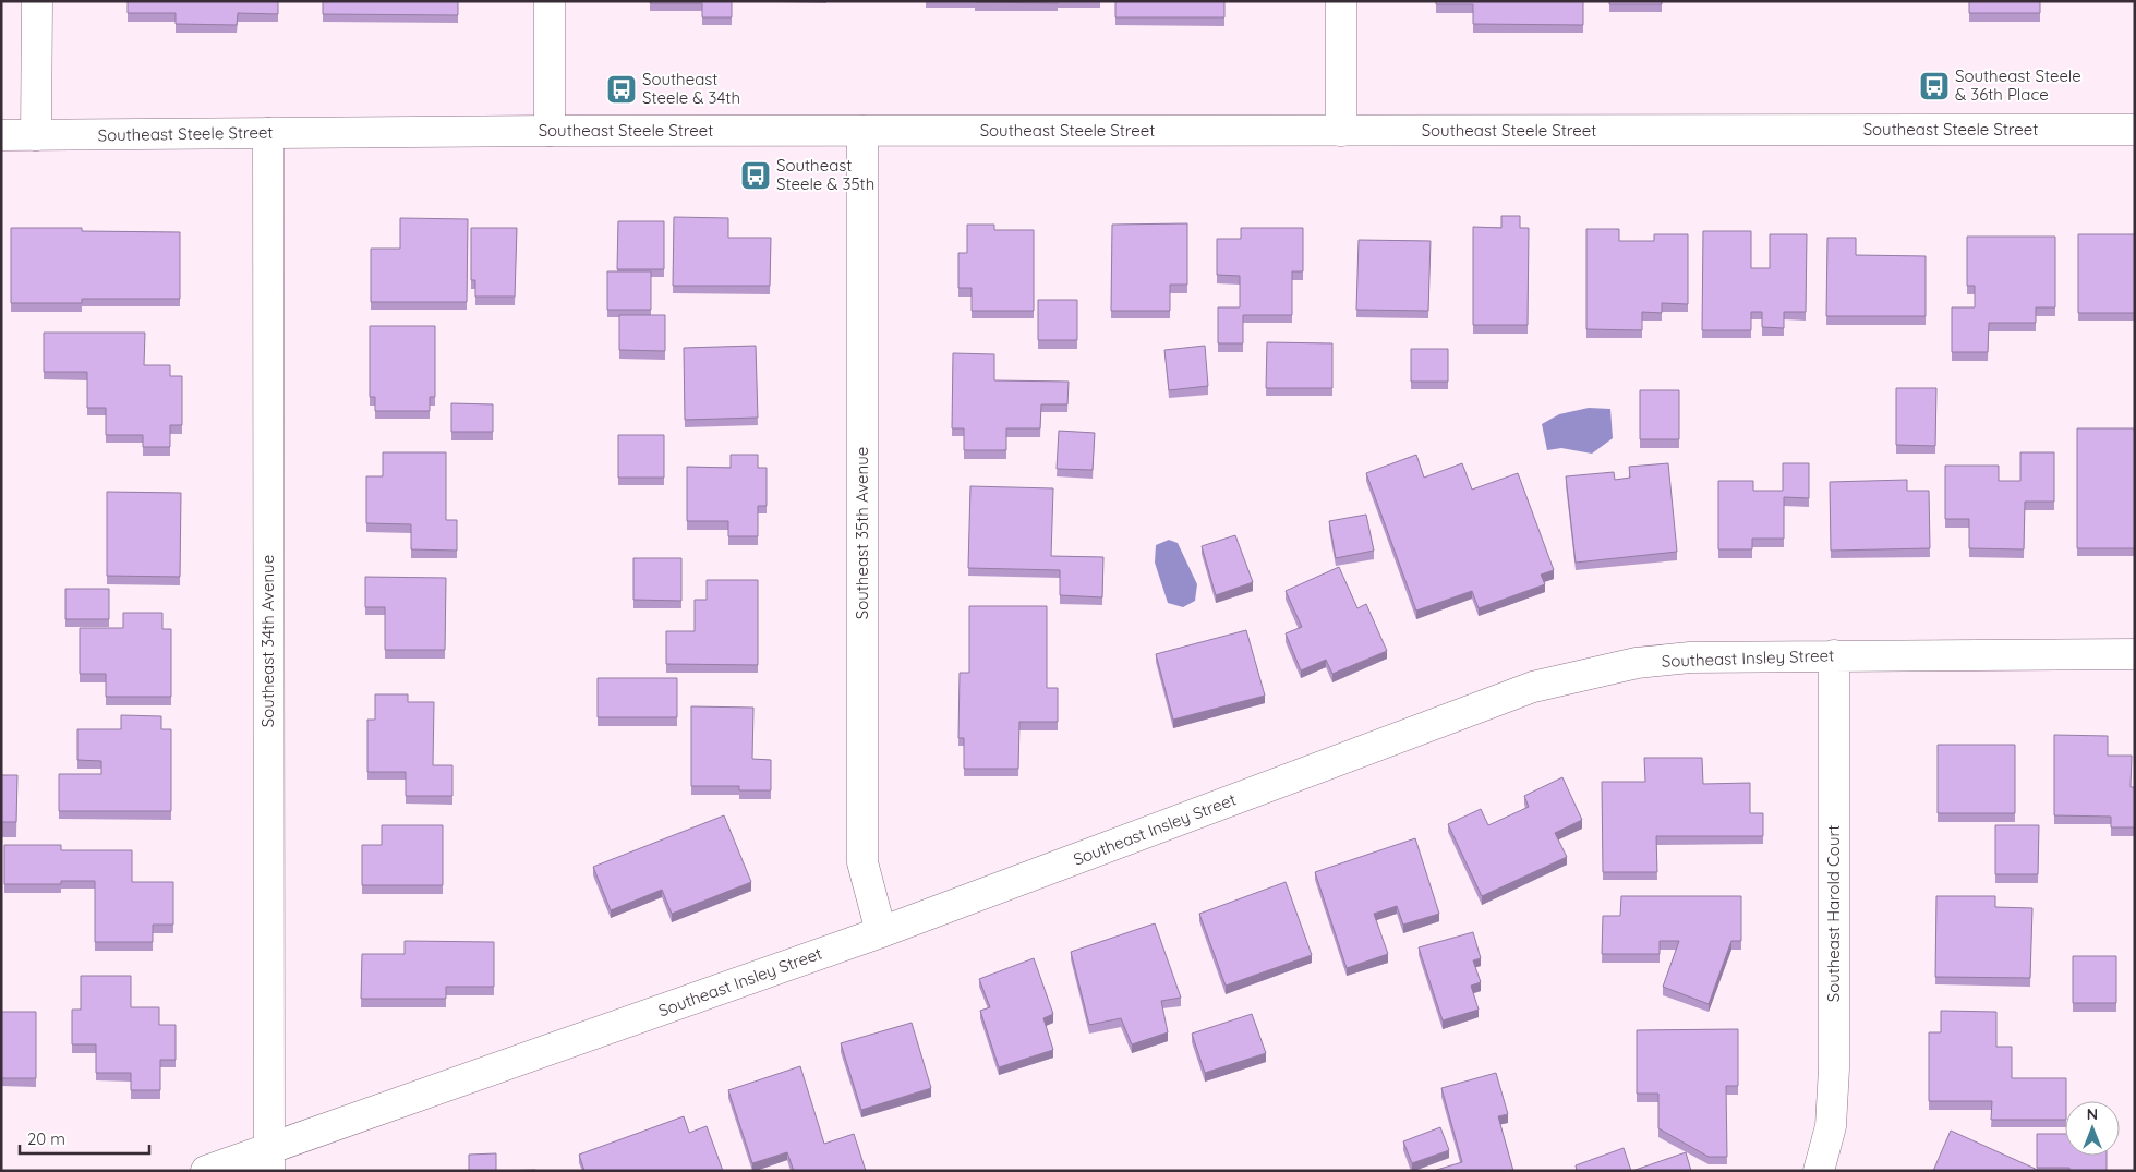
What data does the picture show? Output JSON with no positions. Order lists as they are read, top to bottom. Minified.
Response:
{"streets":{"street":["Southeast Steele Street","Southeast 35th Avenue","Southeast 34th Avenue","Southeast Insley Street","Southeast Harold Court"]},"crossings":[["Southeast Steele Street","Southeast 35th Avenue"],["Southeast Steele Street","Southeast 34th Avenue"],["Southeast 35th Avenue","Southeast Insley Street"],["Southeast 34th Avenue","Southeast Insley Street"],["Southeast Insley Street","Southeast Harold Court"]],"places":{"bus stop":["Southeast Steele & 36th Place","Southeast Steele & 34th","Southeast Steele & 35th"]},"scale_bar":"20 m","north":"top"}
